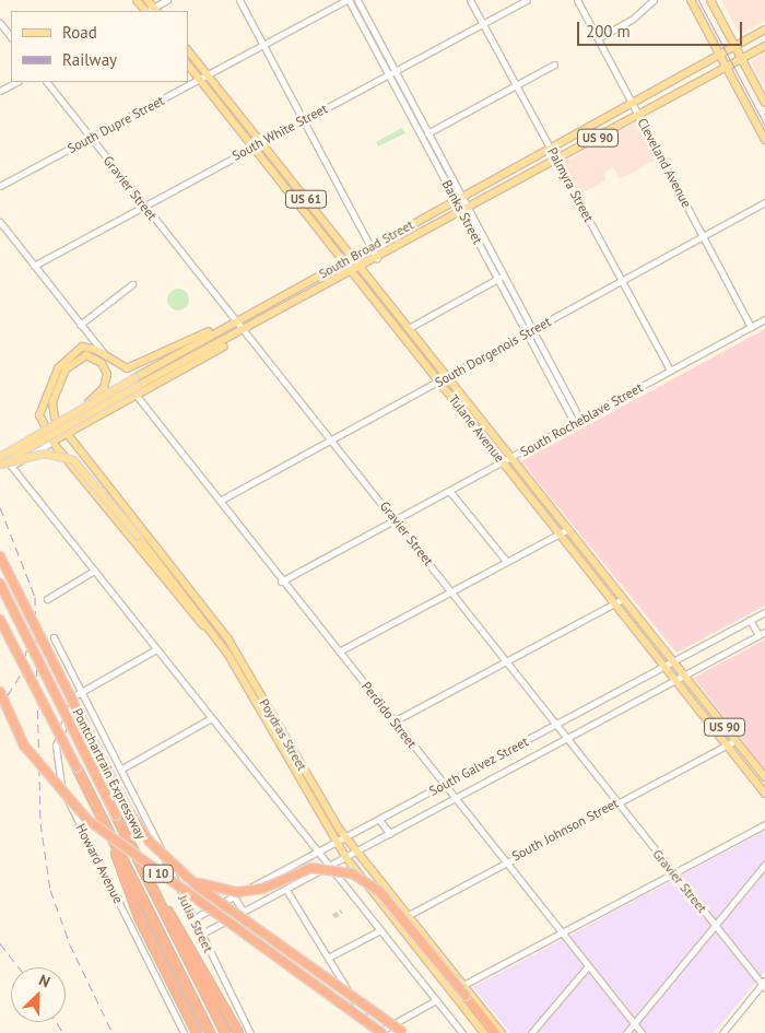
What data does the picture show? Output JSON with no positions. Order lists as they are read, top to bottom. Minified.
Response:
{"streets":{"highway":["Pontchartrain Expressway","I 10"],"main road":["US 90","US 61","South Broad Street","Tulane Avenue","Poydras Street"],"street":["South Dupre Street","South White Street","Cleveland Avenue","Palmyra Street","Gravier Street","Banks Street","South Dorgenois Street","South Rocheblave Street","Perdido Street","South Galvez Street","South Johnson Street","Howard Avenue","Julia Street"]},"crossings":[["South Dupre Street","Gravier Street"],["South Dupre Street","Banks Street"],["South Dupre Street","Tulane Avenue"],["South White Street","Palmyra Street"],["South White Street","Gravier Street"],["South White Street","Banks Street"],["South White Street","Tulane Avenue"],["US 90","South Broad Street"],["Cleveland Avenue","South Broad Street"],["Cleveland Avenue","South Dorgenois Street"],["Cleveland Avenue","South Rocheblave Street"],["Palmyra Street","South Broad Street"],["Palmyra Street","South Dorgenois Street"],["Palmyra Street","South Rocheblave Street"],["Gravier Street","South Broad Street"],["Gravier Street","South Dorgenois Street"],["Gravier Street","South Rocheblave Street"],["Gravier Street","South Galvez Street"],["Gravier Street","South Johnson Street"],["Banks Street","South Broad Street"],["Banks Street","South Dorgenois Street"],["Banks Street","South Rocheblave Street"],["South Broad Street","Tulane Avenue"],["South Broad Street","Poydras Street"],["South Dorgenois Street","Tulane Avenue"],["South Dorgenois Street","Perdido Street"],["South Rocheblave Street","Tulane Avenue"],["South Rocheblave Street","Perdido Street"],["Tulane Avenue","South Galvez Street"],["Tulane Avenue","South Johnson Street"],["Perdido Street","South Galvez Street"],["Perdido Street","South Johnson Street"],["Poydras Street","South Galvez Street"],["Poydras Street","South Johnson Street"],["South Galvez Street","Julia Street"],["Howard Avenue","Julia Street"]],"legend":["Road","Railway"],"scale_bar":"200 m","north":"top right"}
